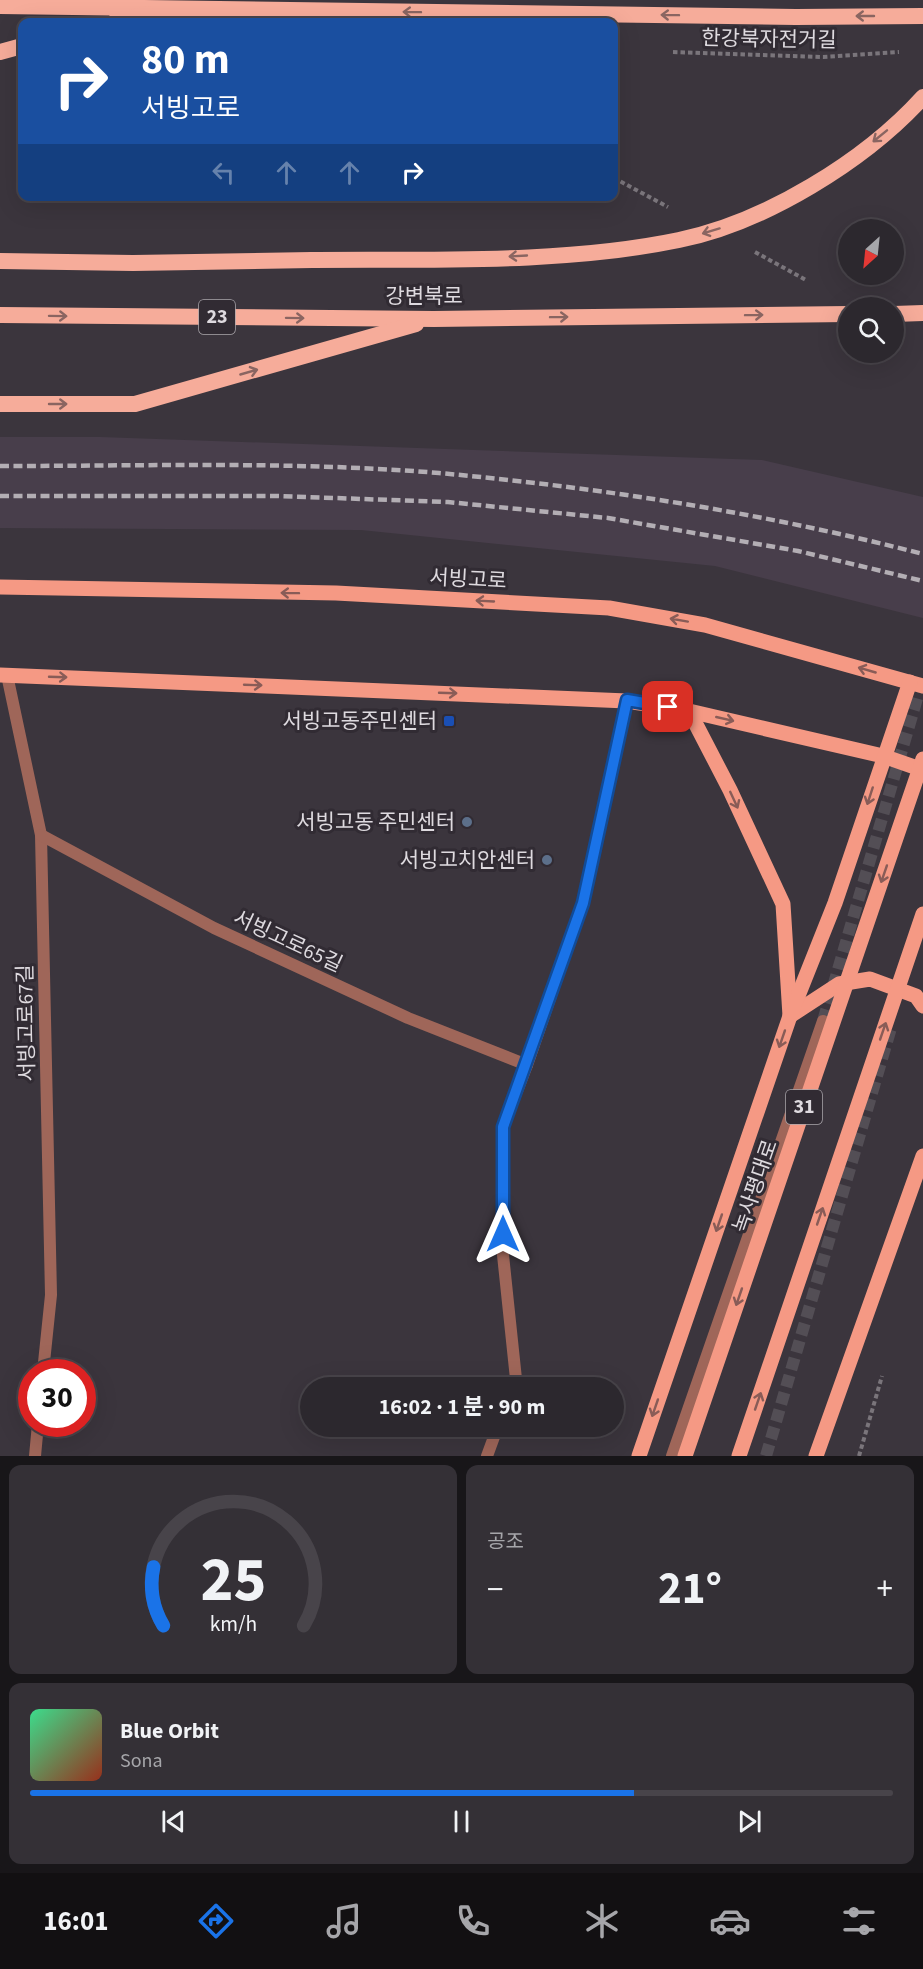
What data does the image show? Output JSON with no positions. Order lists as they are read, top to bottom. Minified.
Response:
{"streets":{"highway":["강변북로","23"],"main road":["서빙고로","31","녹사평대로"],"street":["서빙고로65길","서빙고로67길"],"path":["한강북자전거길"]},"crossings":[["서빙고로65길","서빙고로67길"]],"places":{"transit":["서빙고동주민센터"],"other":["서빙고동 주민센터","서빙고치안센터"]},"north":"bottom left","page":{"turn":["80 m","서빙고로"],"limit":"30","trip":"16:02 · 1 분 · 90 m","tile":"공조","heat":["−","21°","+"],"song":["Blue Orbit","Sona"],"tabs":"16:01","gauge":["25","km/h"]}}
